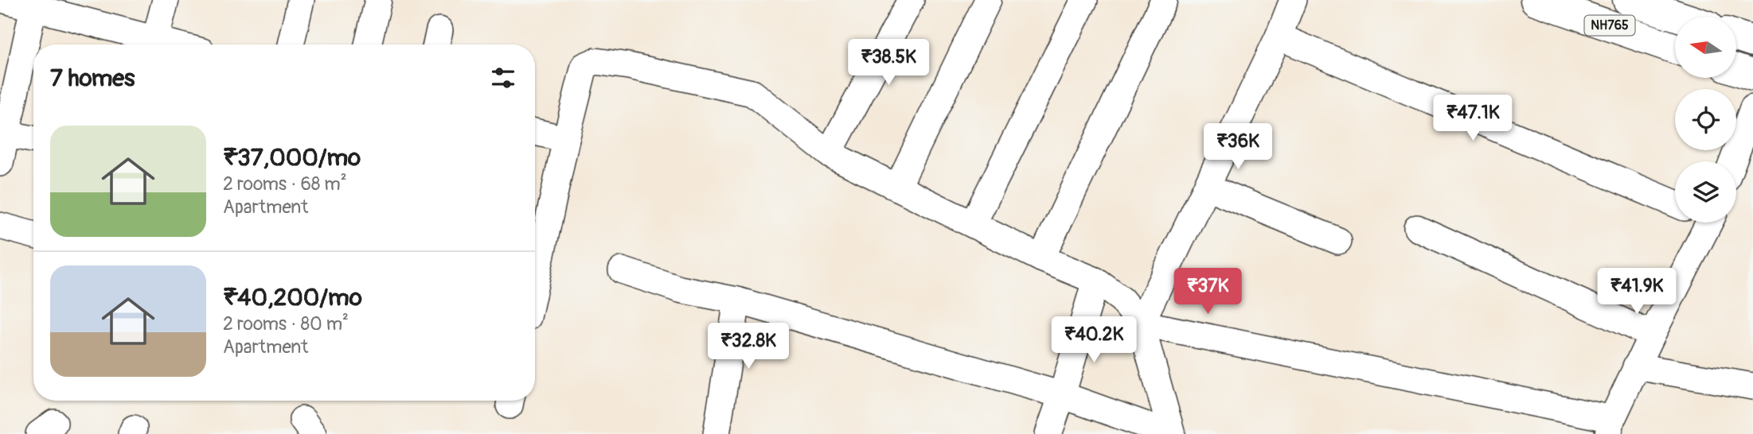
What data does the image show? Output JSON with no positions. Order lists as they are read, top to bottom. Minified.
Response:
{"streets":{"highway":["NH765"]},"north":"left","page":{"price":["₹38.5K","₹47.1K","₹36K","₹37K","₹41.9K","₹40.2K","₹32.8K"],"heading":"7 homes","list":[{"name":"₹37,000/mo","note":"2 rooms · 68 m² · Apartment"},{"name":"₹40,200/mo","note":"2 rooms · 80 m² · Apartment"}]}}
